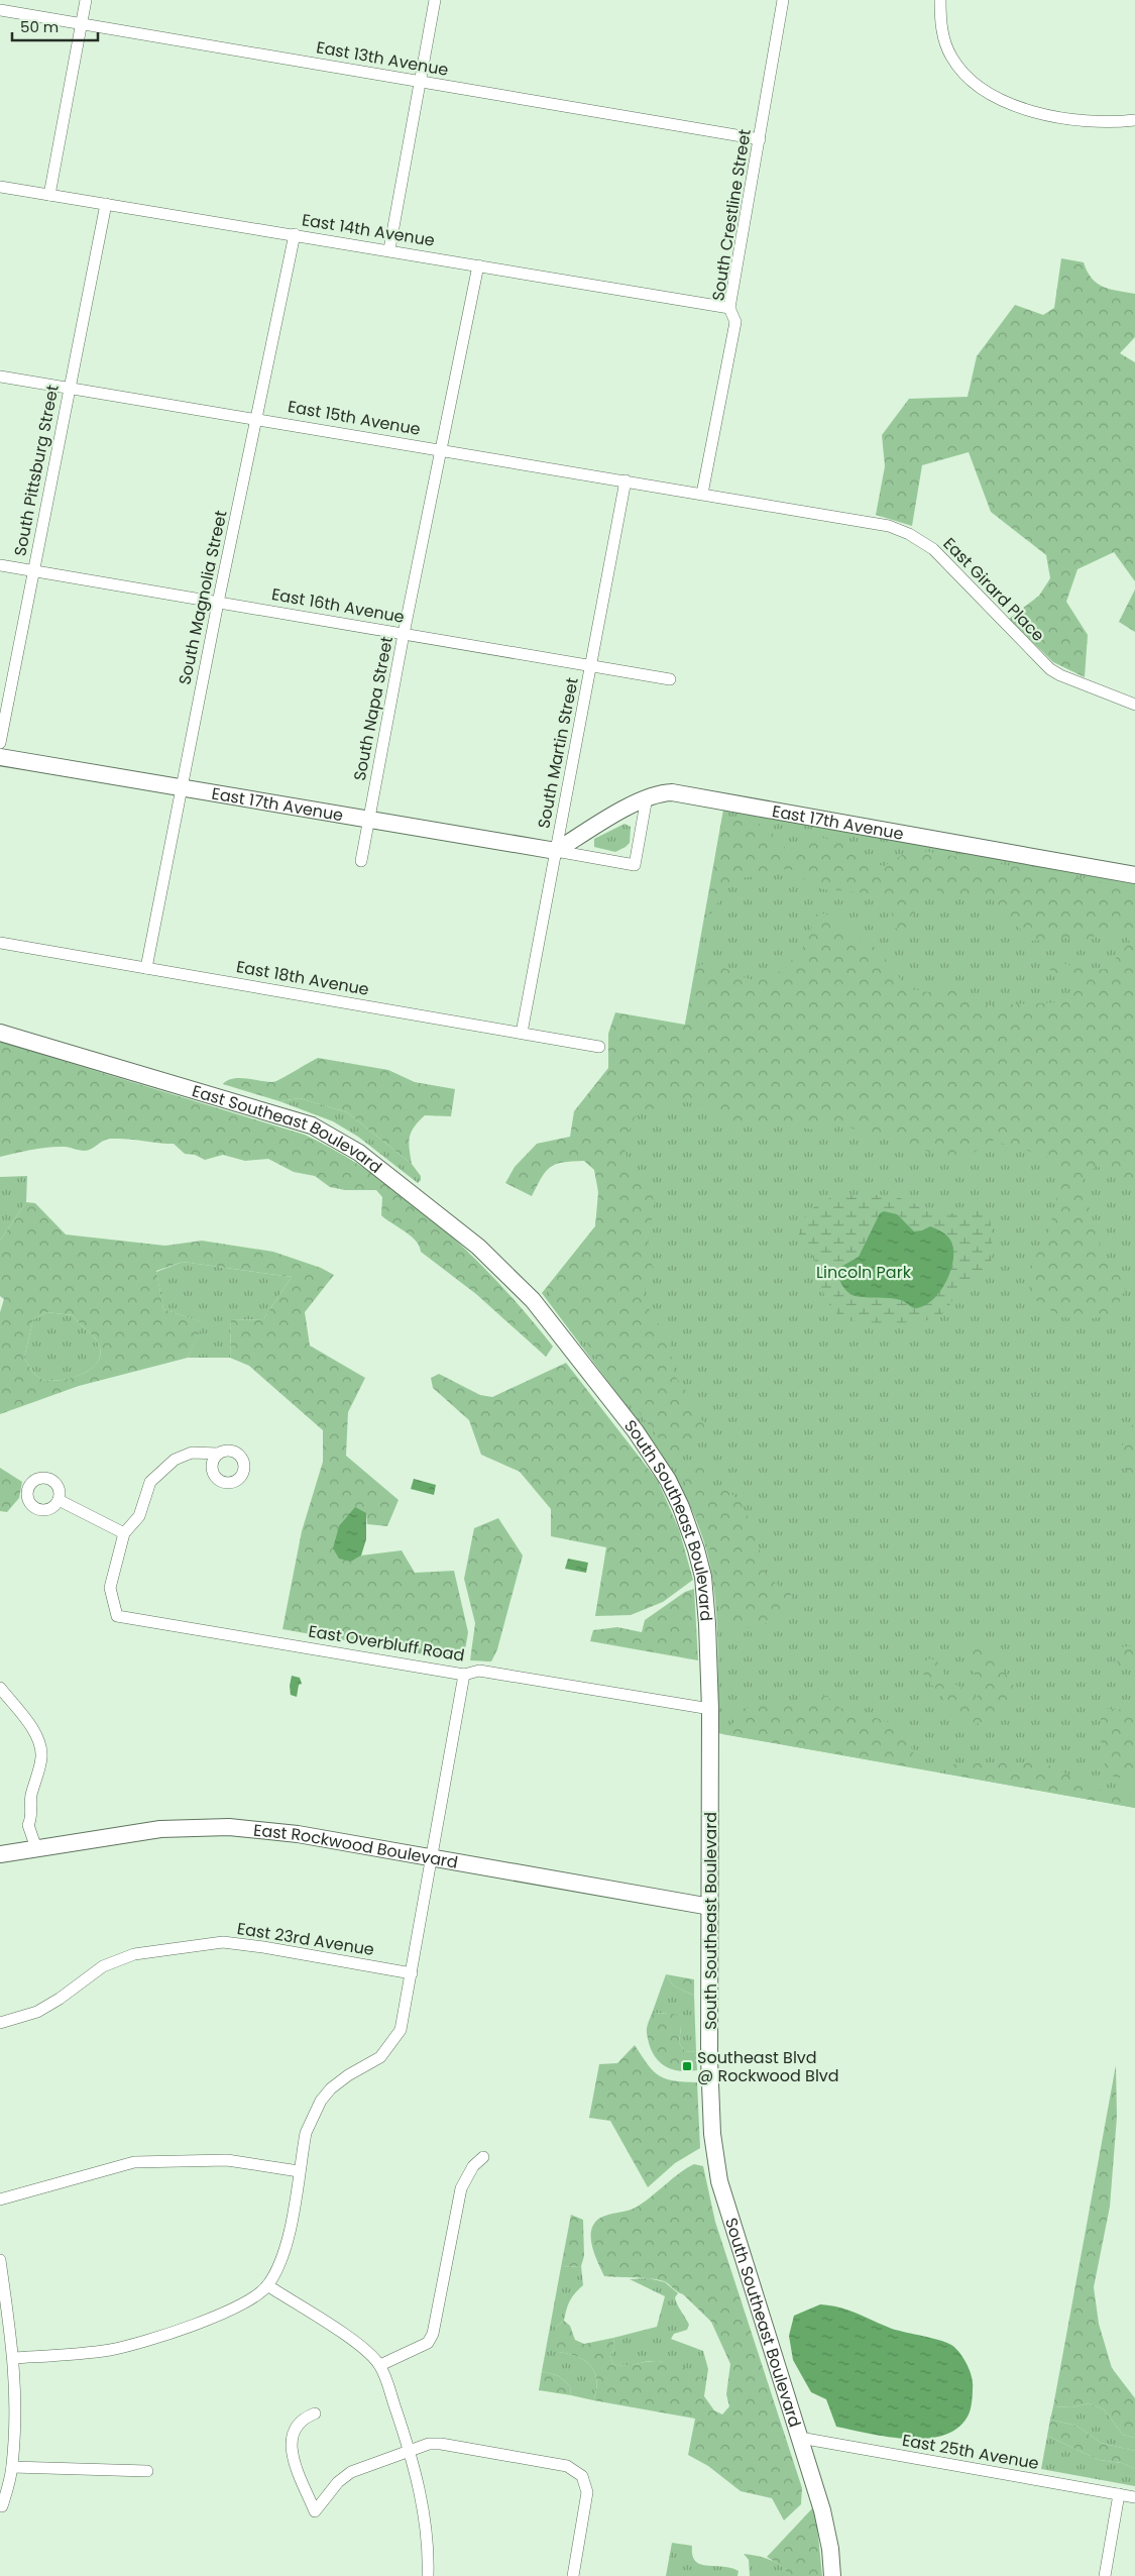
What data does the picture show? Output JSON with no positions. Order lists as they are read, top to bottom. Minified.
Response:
{"streets":{"main road":["East 17th Avenue","East Southeast Boulevard","South Southeast Boulevard","East Rockwood Boulevard"],"street":["East 13th Avenue","South Crestline Street","East 14th Avenue","East 15th Avenue","South Pittsburg Street","East Girard Place","South Magnolia Street","East 16th Avenue","South Napa Street","South Martin Street","East 18th Avenue","East Overbluff Road","East 23rd Avenue","East 25th Avenue"]},"crossings":[["East 13th Avenue","South Crestline Street"],["South Crestline Street","East 14th Avenue"],["South Crestline Street","East 15th Avenue"],["South Crestline Street","East Girard Place"],["East 14th Avenue","South Pittsburg Street"],["East 14th Avenue","South Magnolia Street"],["East 14th Avenue","South Napa Street"],["East 15th Avenue","South Pittsburg Street"],["East 15th Avenue","East Girard Place"],["East 15th Avenue","South Magnolia Street"],["East 15th Avenue","South Napa Street"],["East 15th Avenue","South Martin Street"],["South Pittsburg Street","East 16th Avenue"],["South Magnolia Street","East 16th Avenue"],["South Magnolia Street","East 17th Avenue"],["South Magnolia Street","East 18th Avenue"],["East 16th Avenue","South Napa Street"],["East 16th Avenue","South Martin Street"],["South Napa Street","East 17th Avenue"],["South Martin Street","East 17th Avenue"],["South Martin Street","East 18th Avenue"],["East Southeast Boulevard","South Southeast Boulevard"],["South Southeast Boulevard","East Overbluff Road"],["South Southeast Boulevard","East Rockwood Boulevard"],["South Southeast Boulevard","East 25th Avenue"]],"parks":["Lincoln Park"],"places":{"transit":["Southeast Blvd @ Rockwood Blvd"]},"scale_bar":"50 m"}
